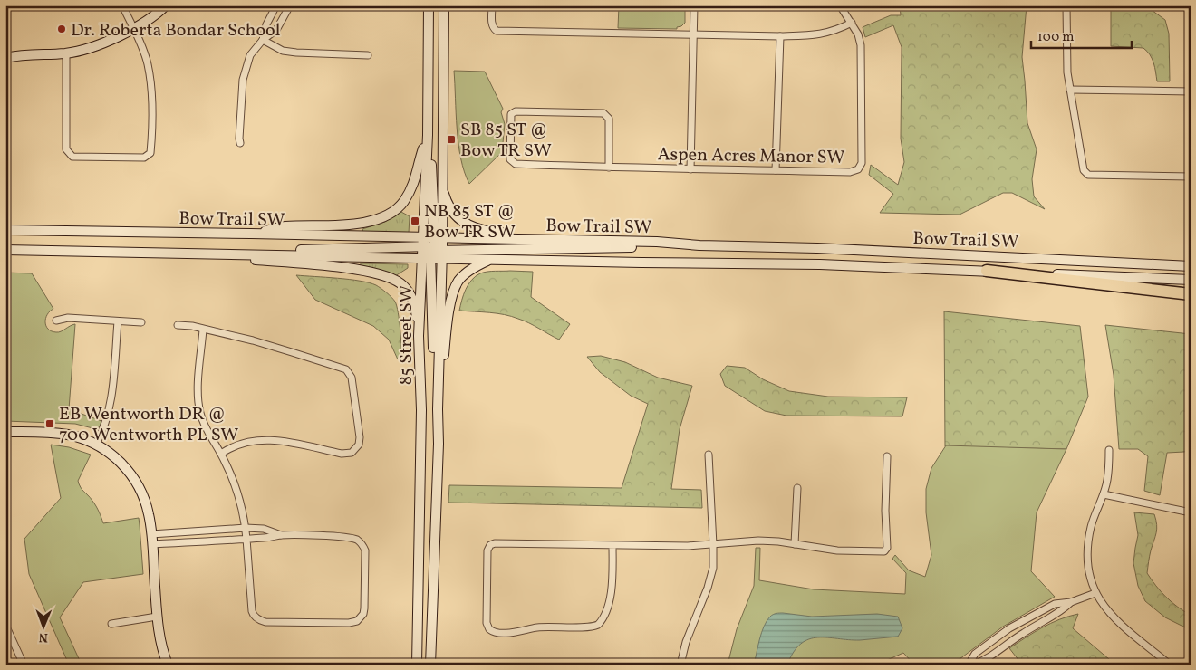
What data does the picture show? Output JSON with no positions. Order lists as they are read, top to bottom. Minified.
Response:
{"streets":{"main road":["Bow Trail SW","85 Street SW"],"street":["Aspen Acres Manor SW"]},"crossings":[["Bow Trail SW","85 Street SW"]],"places":{"other":["Dr. Roberta Bondar School"],"transit":["SB 85 ST @ Bow TR SW","NB 85 ST @ Bow TR SW","EB Wentworth DR @ 700 Wentworth PL SW"]},"scale_bar":"100 m","north":"bottom"}
